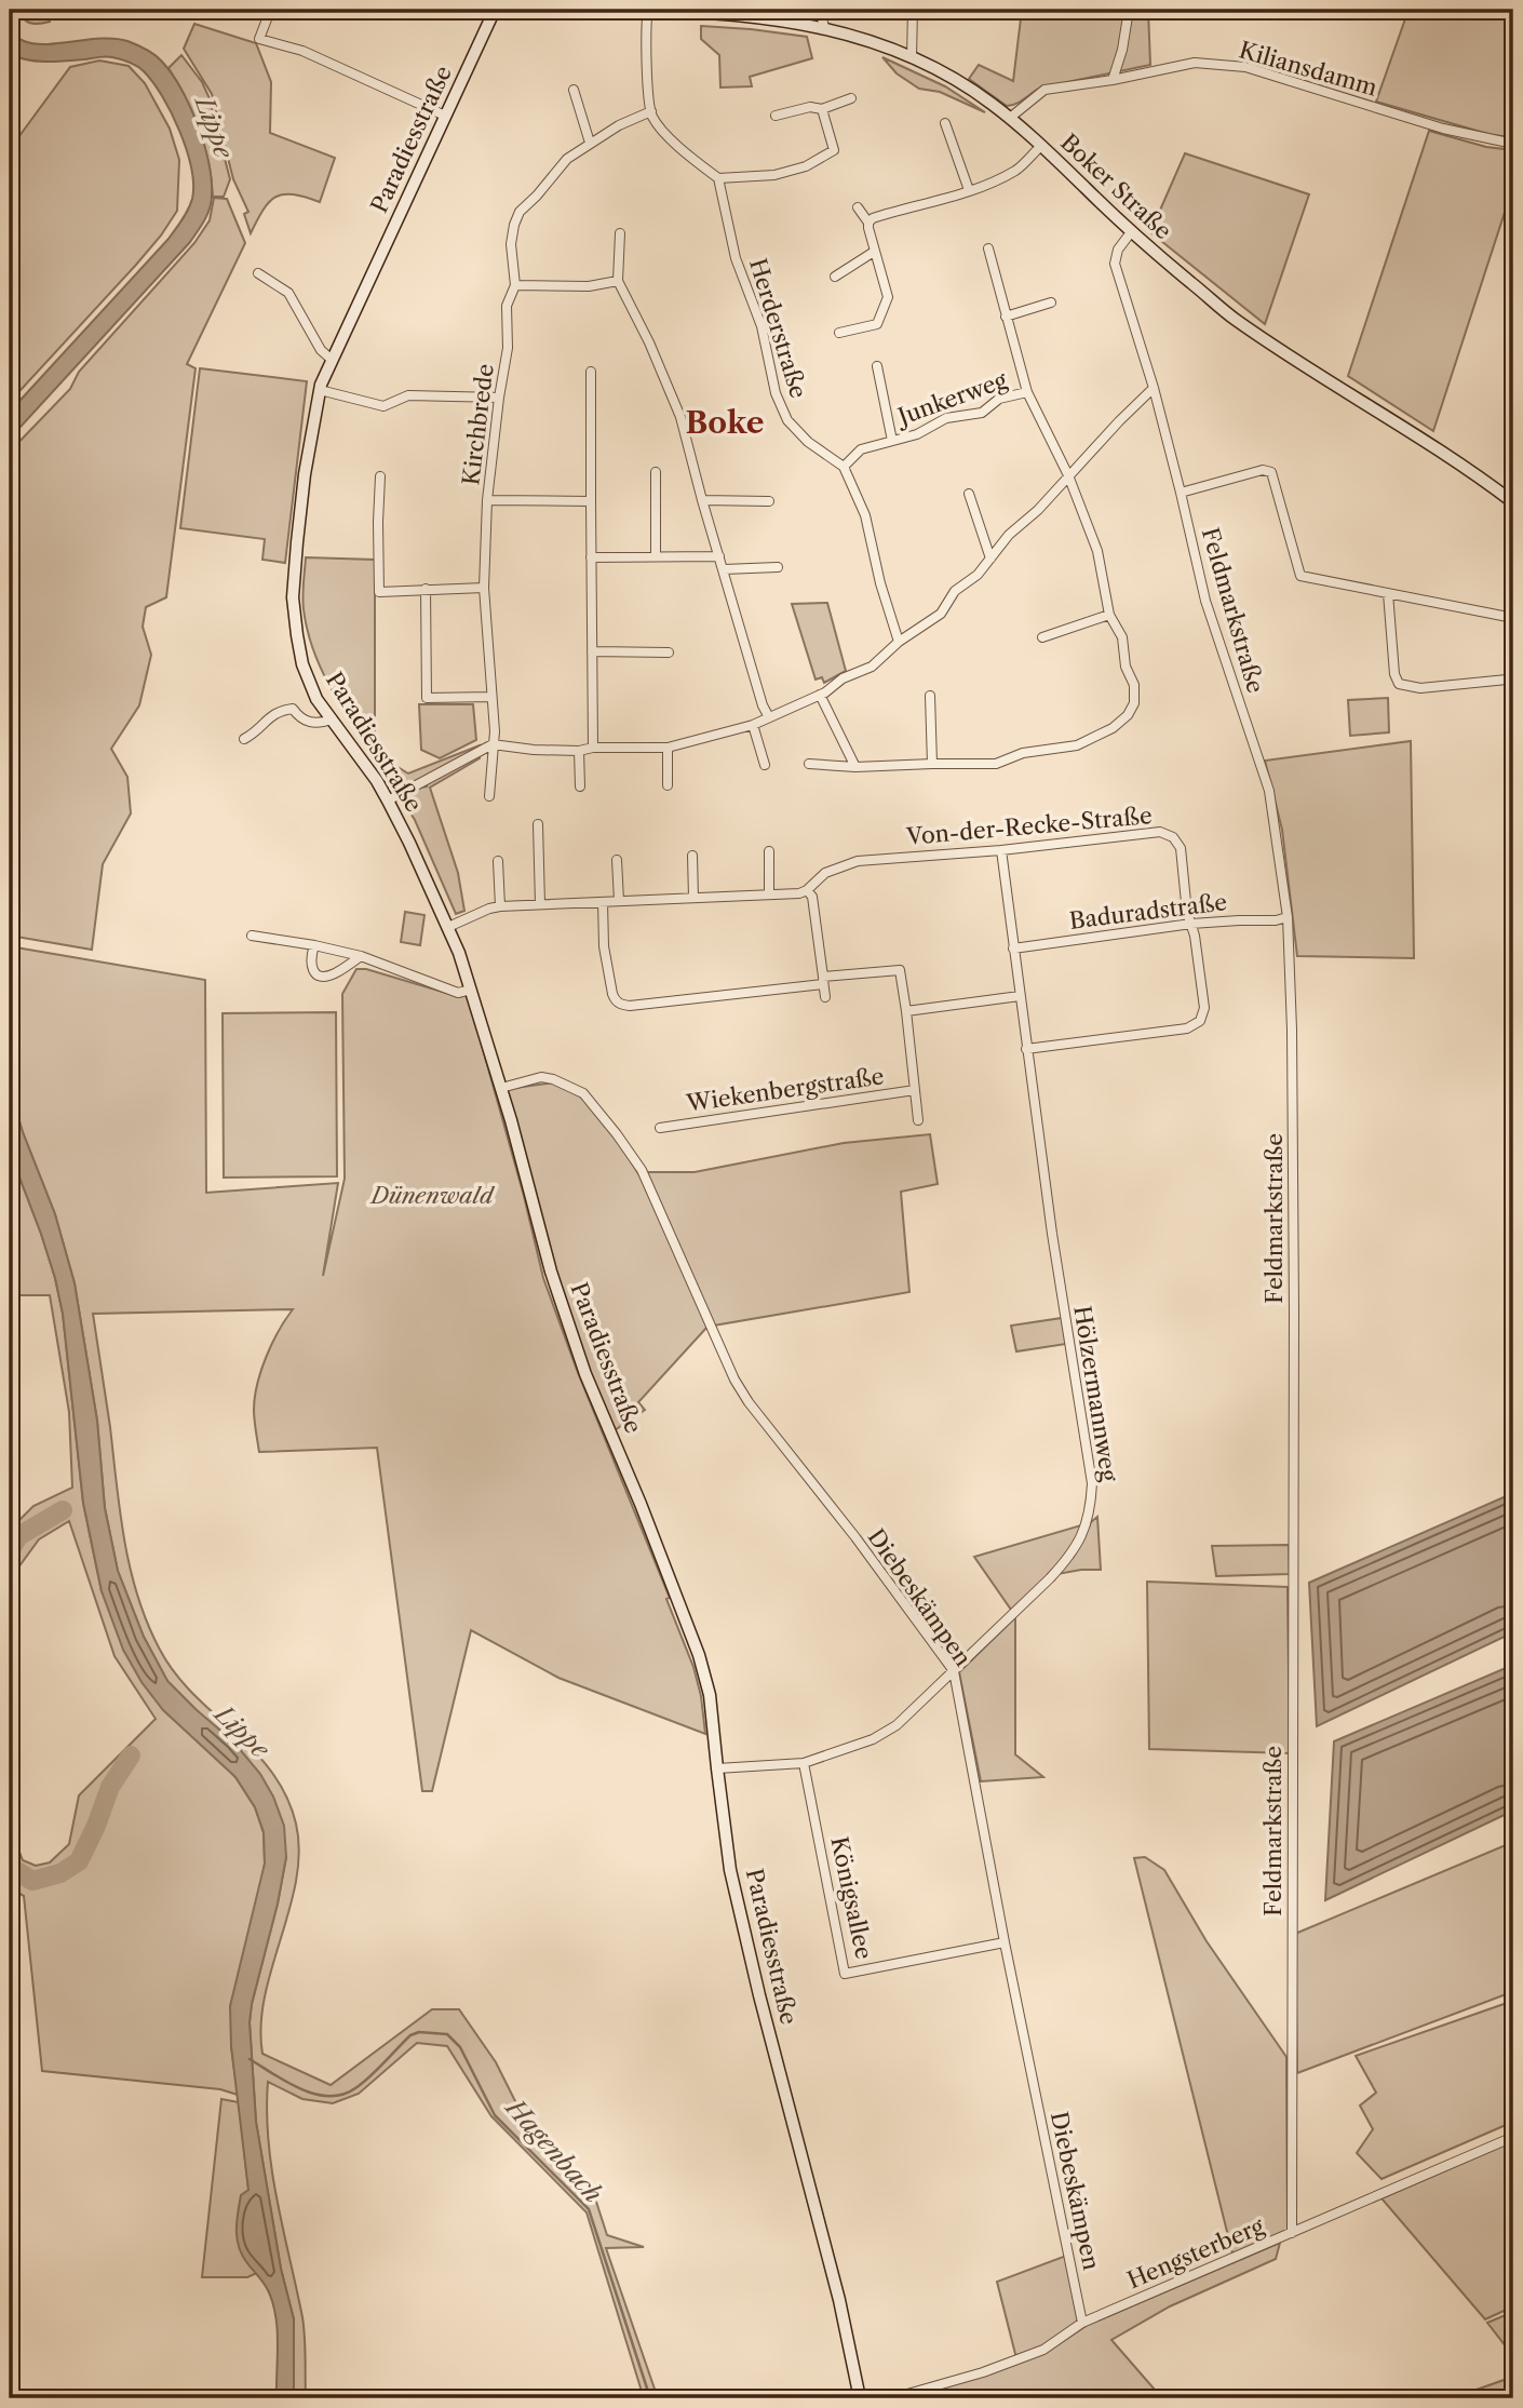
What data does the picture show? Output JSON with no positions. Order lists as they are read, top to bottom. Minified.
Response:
{"streets":{"main road":["Paradiesstraße","Boker Straße"],"street":["Kiliansdamm","Herderstraße","Junkerweg","Kirchbrede","Feldmarkstraße","Von-der-Recke-Straße","Baduradstraße","Wiekenbergstraße","Hölzermannweg","Diebeskämpen","Königsallee","Hengsterberg"]},"crossings":[["Kiliansdamm","Boker Straße"],["Paradiesstraße","Von-der-Recke-Straße"],["Paradiesstraße","Hölzermannweg"],["Paradiesstraße","Diebeskämpen"],["Boker Straße","Feldmarkstraße"],["Herderstraße","Junkerweg"],["Feldmarkstraße","Baduradstraße"],["Feldmarkstraße","Hengsterberg"],["Von-der-Recke-Straße","Baduradstraße"],["Von-der-Recke-Straße","Hölzermannweg"],["Baduradstraße","Hölzermannweg"],["Hölzermannweg","Diebeskämpen"],["Hölzermannweg","Königsallee"],["Diebeskämpen","Königsallee"],["Diebeskämpen","Hengsterberg"]],"districts":["Boke"],"water":["Lippe","Hagenbach"],"parks":["Dünenwald"]}
